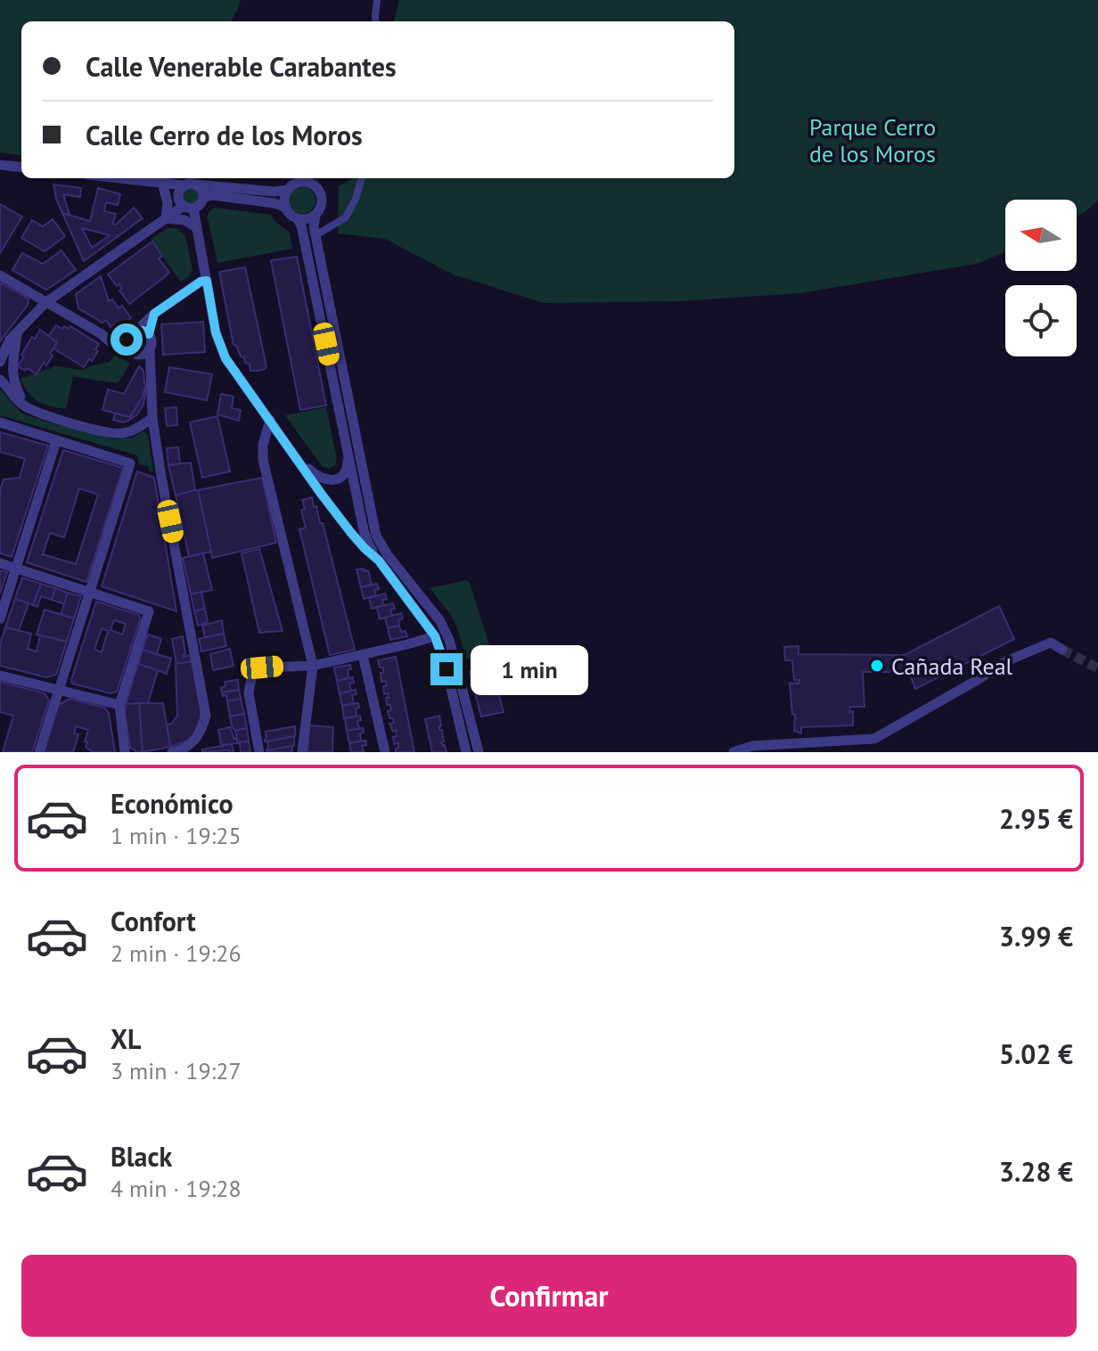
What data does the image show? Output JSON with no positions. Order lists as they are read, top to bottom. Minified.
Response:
{"parks":["Parque Cerro de los Moros"],"places":["Cañada Real"],"north":"left","page":{"banner":["Calle Venerable Carabantes","Calle Cerro de los Moros"],"bubble":"1 min","list":[{"name":"Económico","note":"1 min · 19:25","value":"2.95 €"},{"name":"Confort","note":"2 min · 19:26","value":"3.99 €"},{"name":"XL","note":"3 min · 19:27","value":"5.02 €"},{"name":"Black","note":"4 min · 19:28","value":"3.28 €"}],"buttons":"Confirmar"}}
